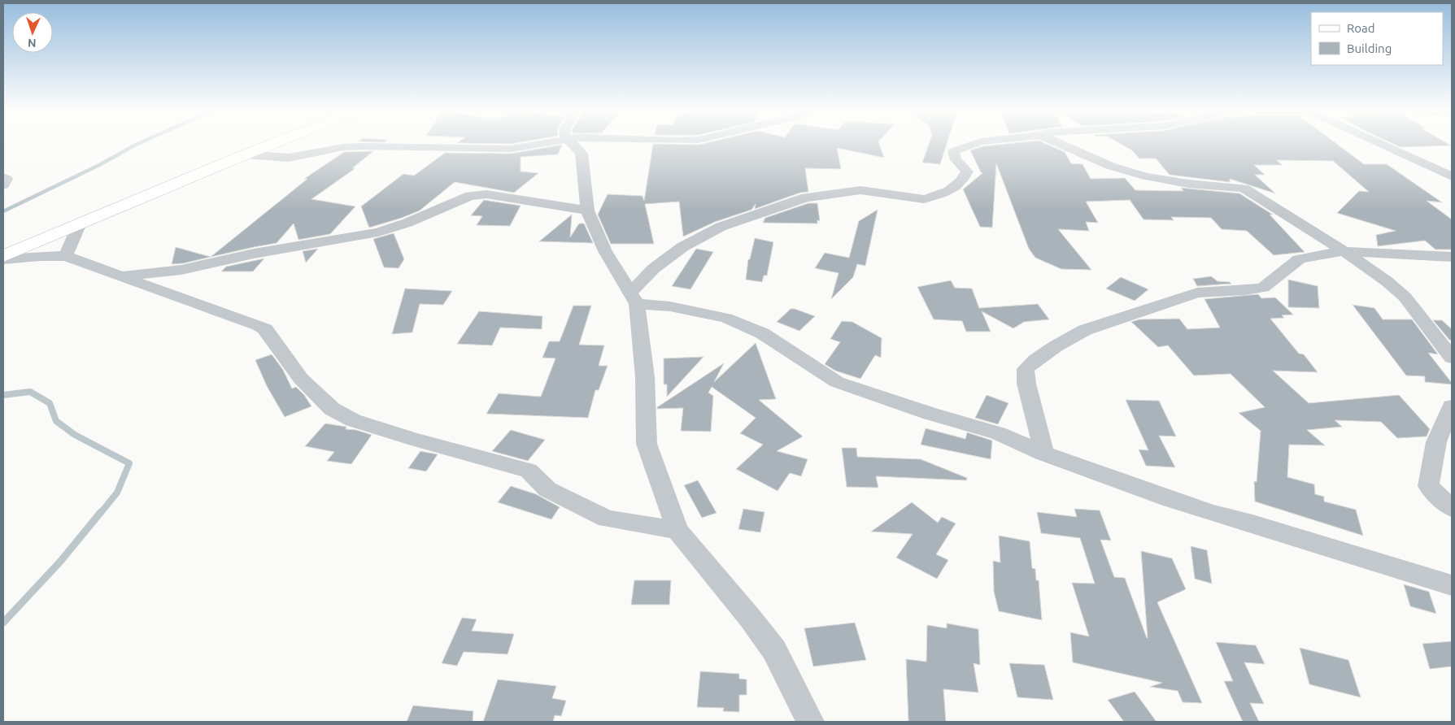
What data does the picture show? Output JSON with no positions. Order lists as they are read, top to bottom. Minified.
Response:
{"legend":["Road","Building"],"north":"bottom"}
